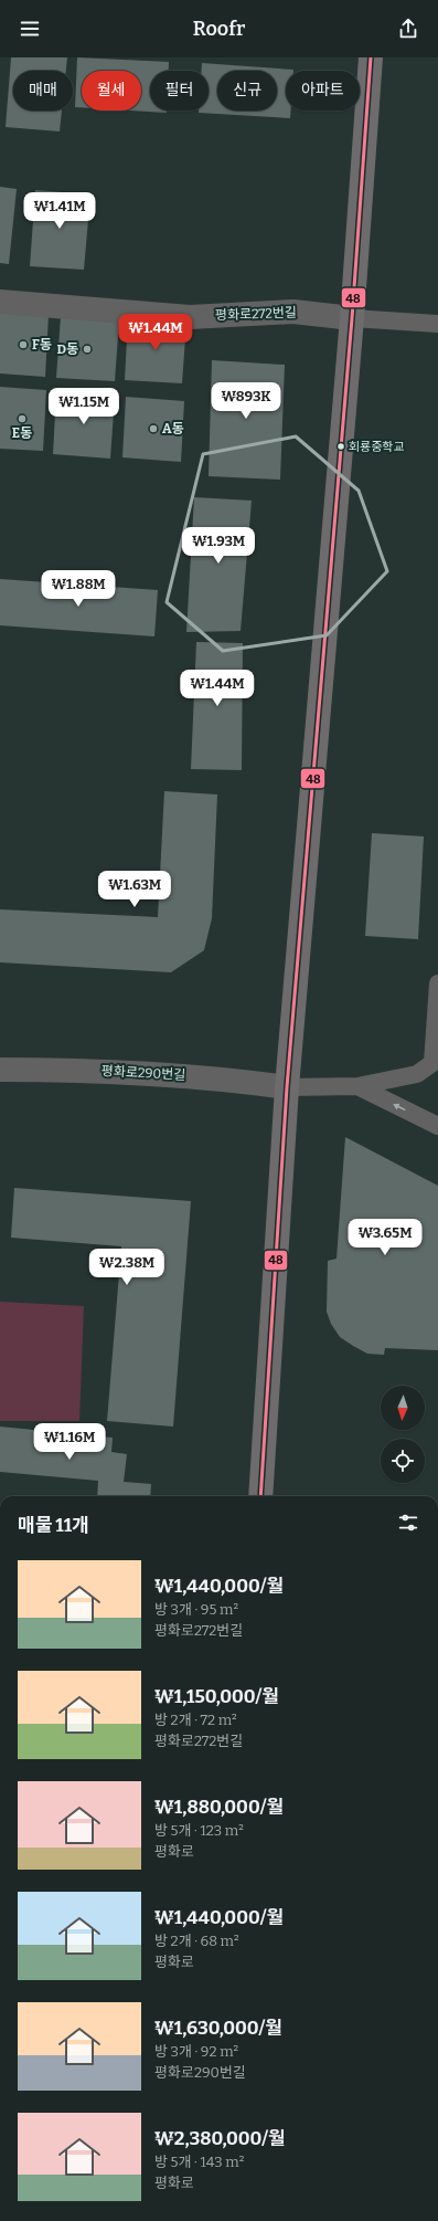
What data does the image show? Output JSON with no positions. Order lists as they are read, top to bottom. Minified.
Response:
{"streets":{"street":["평화로272번길","평화로290번길"]},"places":["F동","D동","E동","A동","회룡중학교"],"lines":["transit line 48"],"north":"bottom","page":{"header":"Roofr","chip":["매매","월세","필터","신규","아파트"],"price":["₩1.41M","₩1.44M","₩893K","₩1.15M","₩1.93M","₩1.88M","₩1.44M","₩1.63M","₩3.65M","₩2.38M","₩1.16M"],"heading":"매물 11개","list":[{"name":"₩1,440,000/월","note":"방 3개 · 95 m² · 평화로272번길"},{"name":"₩1,150,000/월","note":"방 2개 · 72 m² · 평화로272번길"},{"name":"₩1,880,000/월","note":"방 5개 · 123 m² · 평화로"},{"name":"₩1,440,000/월","note":"방 2개 · 68 m² · 평화로"},{"name":"₩1,630,000/월","note":"방 3개 · 92 m² · 평화로290번길"},{"name":"₩2,380,000/월","note":"방 5개 · 143 m² · 평화로"}]}}
